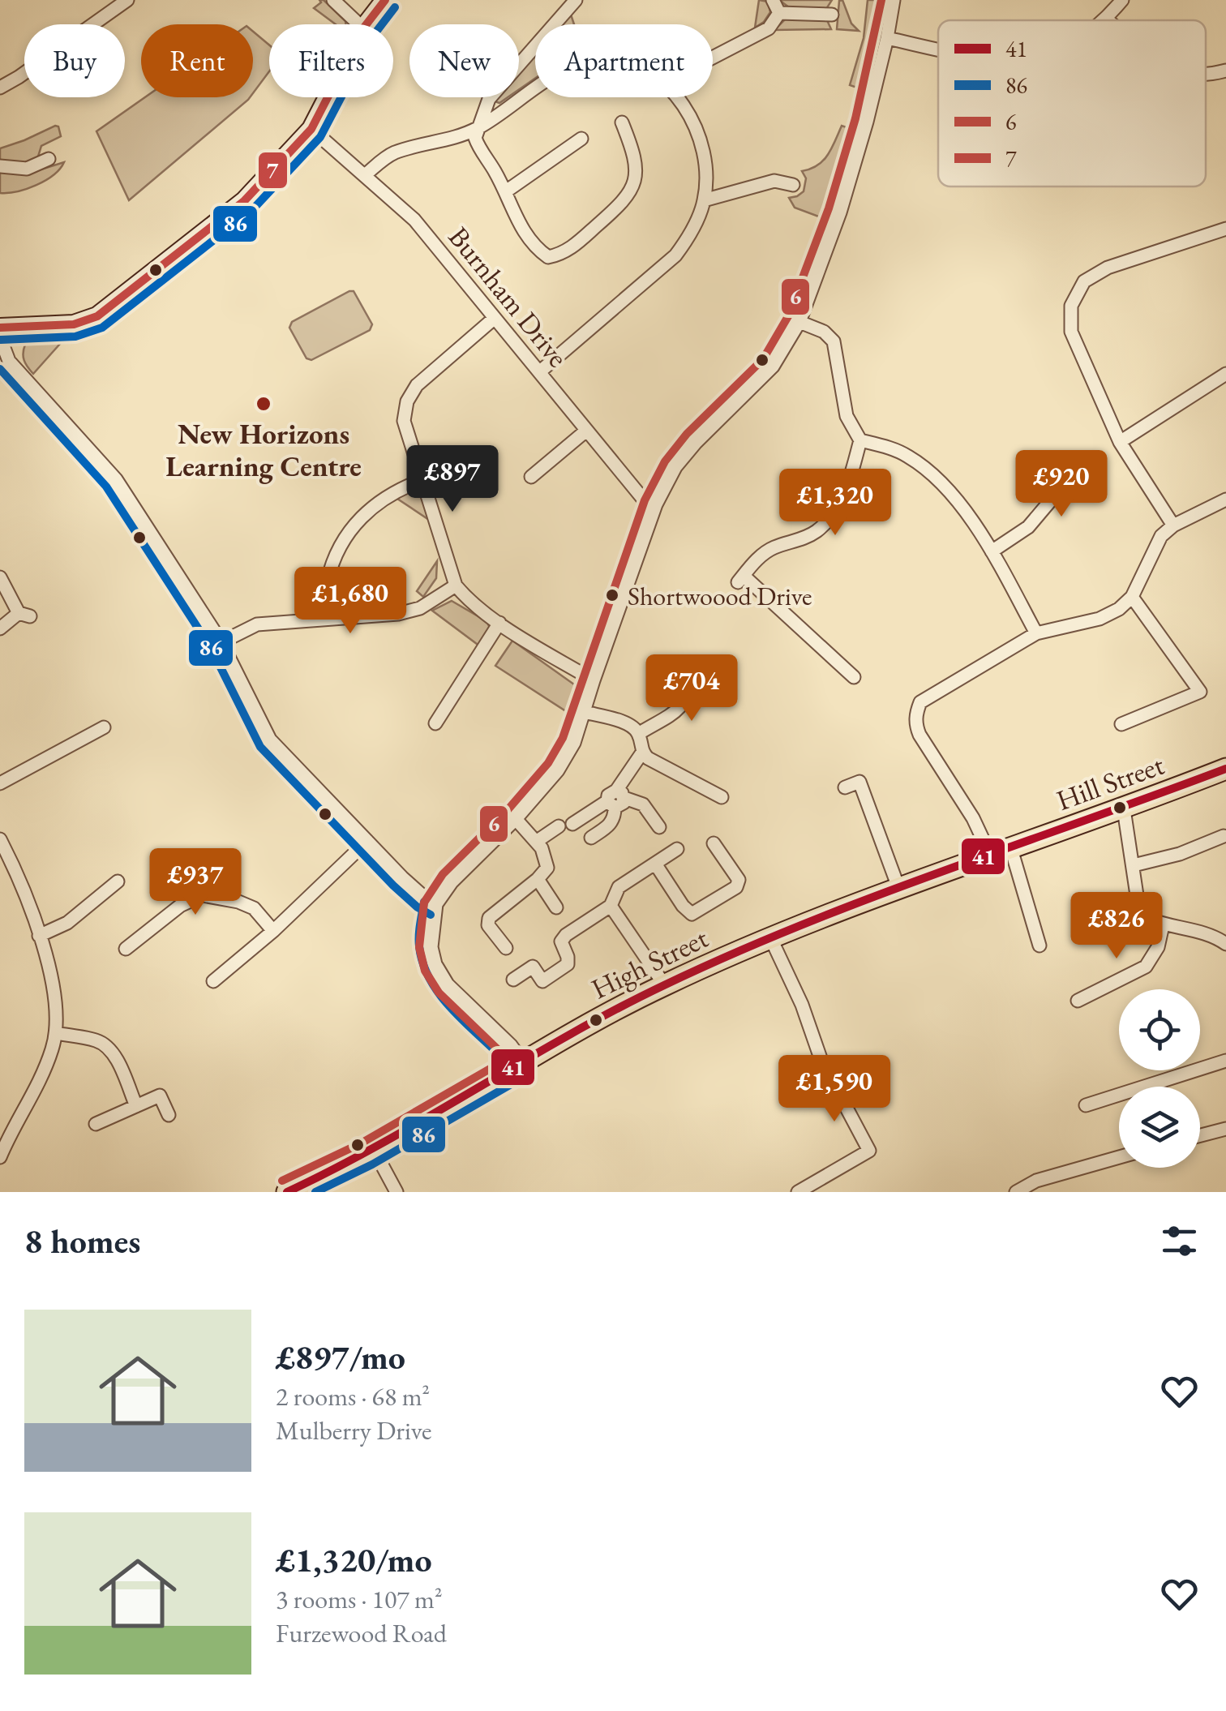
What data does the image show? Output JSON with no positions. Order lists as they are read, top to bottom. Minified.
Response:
{"streets":{"main road":["Hill Street","High Street"],"street":["Burnham Drive"]},"crossings":[["Hill Street","High Street"]],"places":["New Horizons Learning Centre","Shortwoood Drive"],"lines":["transit line 6","transit line 7","transit line 86","transit line 41"],"legend":["41","86","6","7"],"page":{"chip":["Buy","Rent","Filters","New","Apartment"],"price":["£897","£920","£1,320","£1,680","£704","£937","£826","£1,590"],"heading":"8 homes","list":[{"name":"£897/mo","note":"2 rooms · 68 m² · Mulberry Drive"},{"name":"£1,320/mo","note":"3 rooms · 107 m² · Furzewood Road"}]}}
